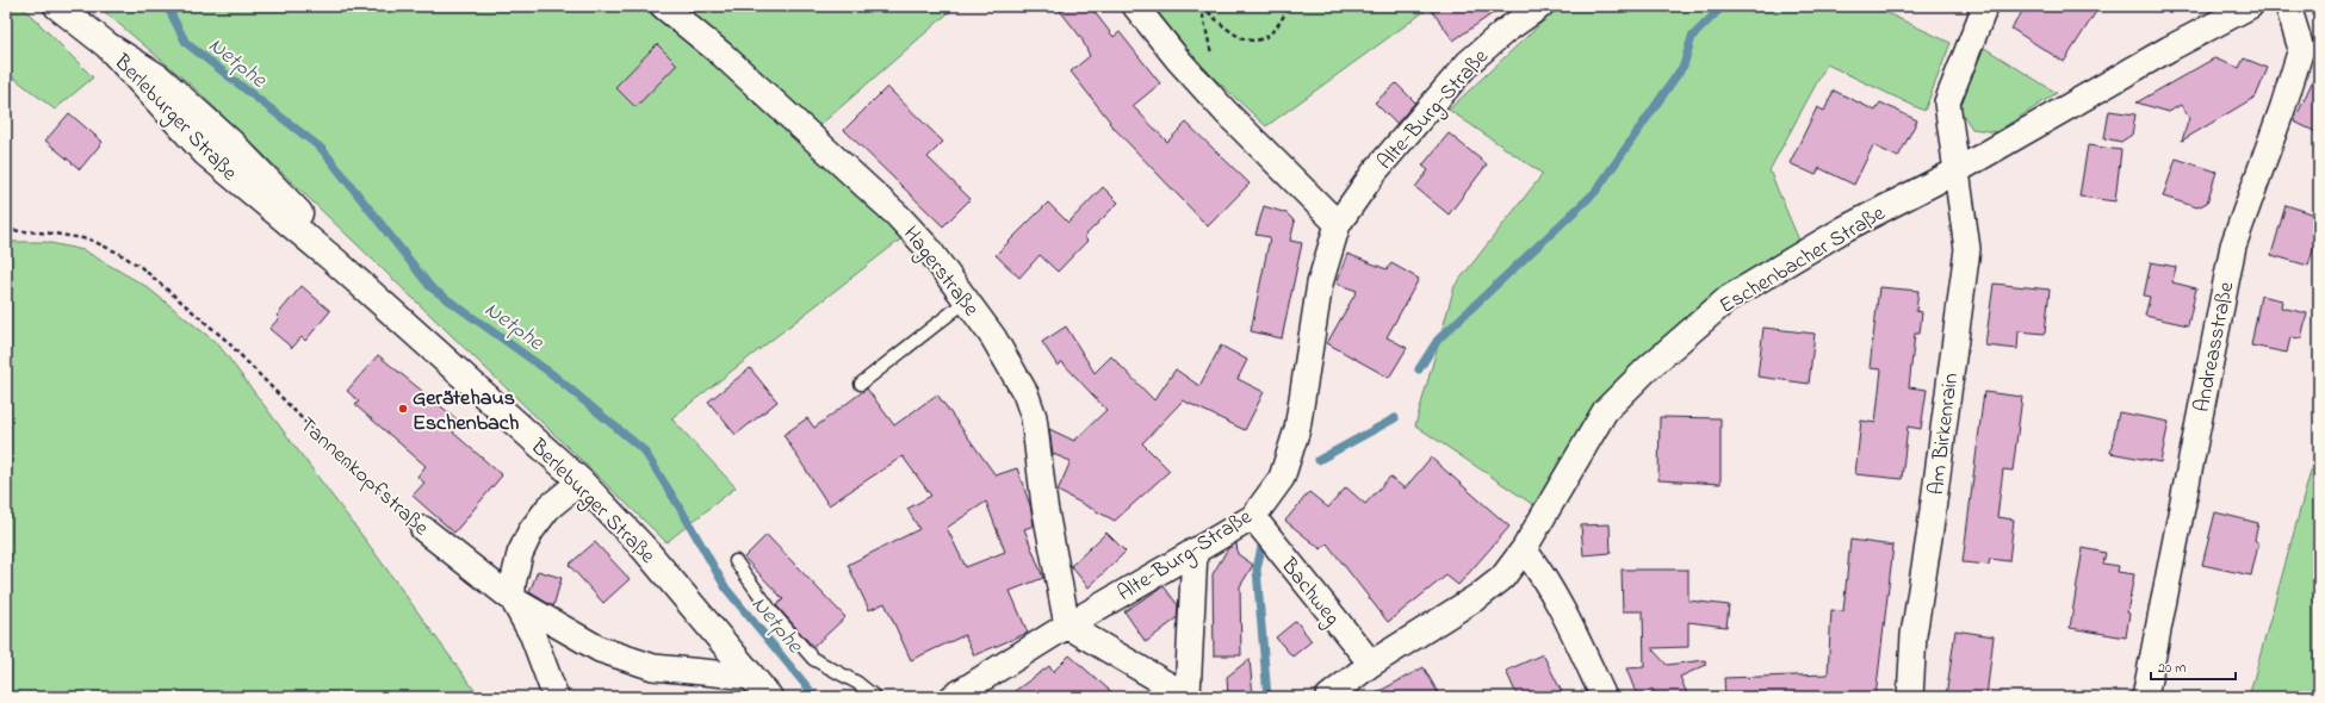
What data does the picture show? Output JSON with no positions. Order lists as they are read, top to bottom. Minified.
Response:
{"streets":{"main road":["Berleburger Straße"],"street":["Alte-Burg-Straße","Eschenbacher Straße","Hagerstraße","Andreasstraße","Am Birkenrain","Tannenkopfstraße","Bachweg"]},"crossings":[["Alte-Burg-Straße","Hagerstraße"],["Alte-Burg-Straße","Bachweg"],["Berleburger Straße","Tannenkopfstraße"],["Eschenbacher Straße","Am Birkenrain"],["Eschenbacher Straße","Bachweg"]],"water":["Netphe"],"places":["Gerätehaus Eschenbach"],"scale_bar":"20 m"}
